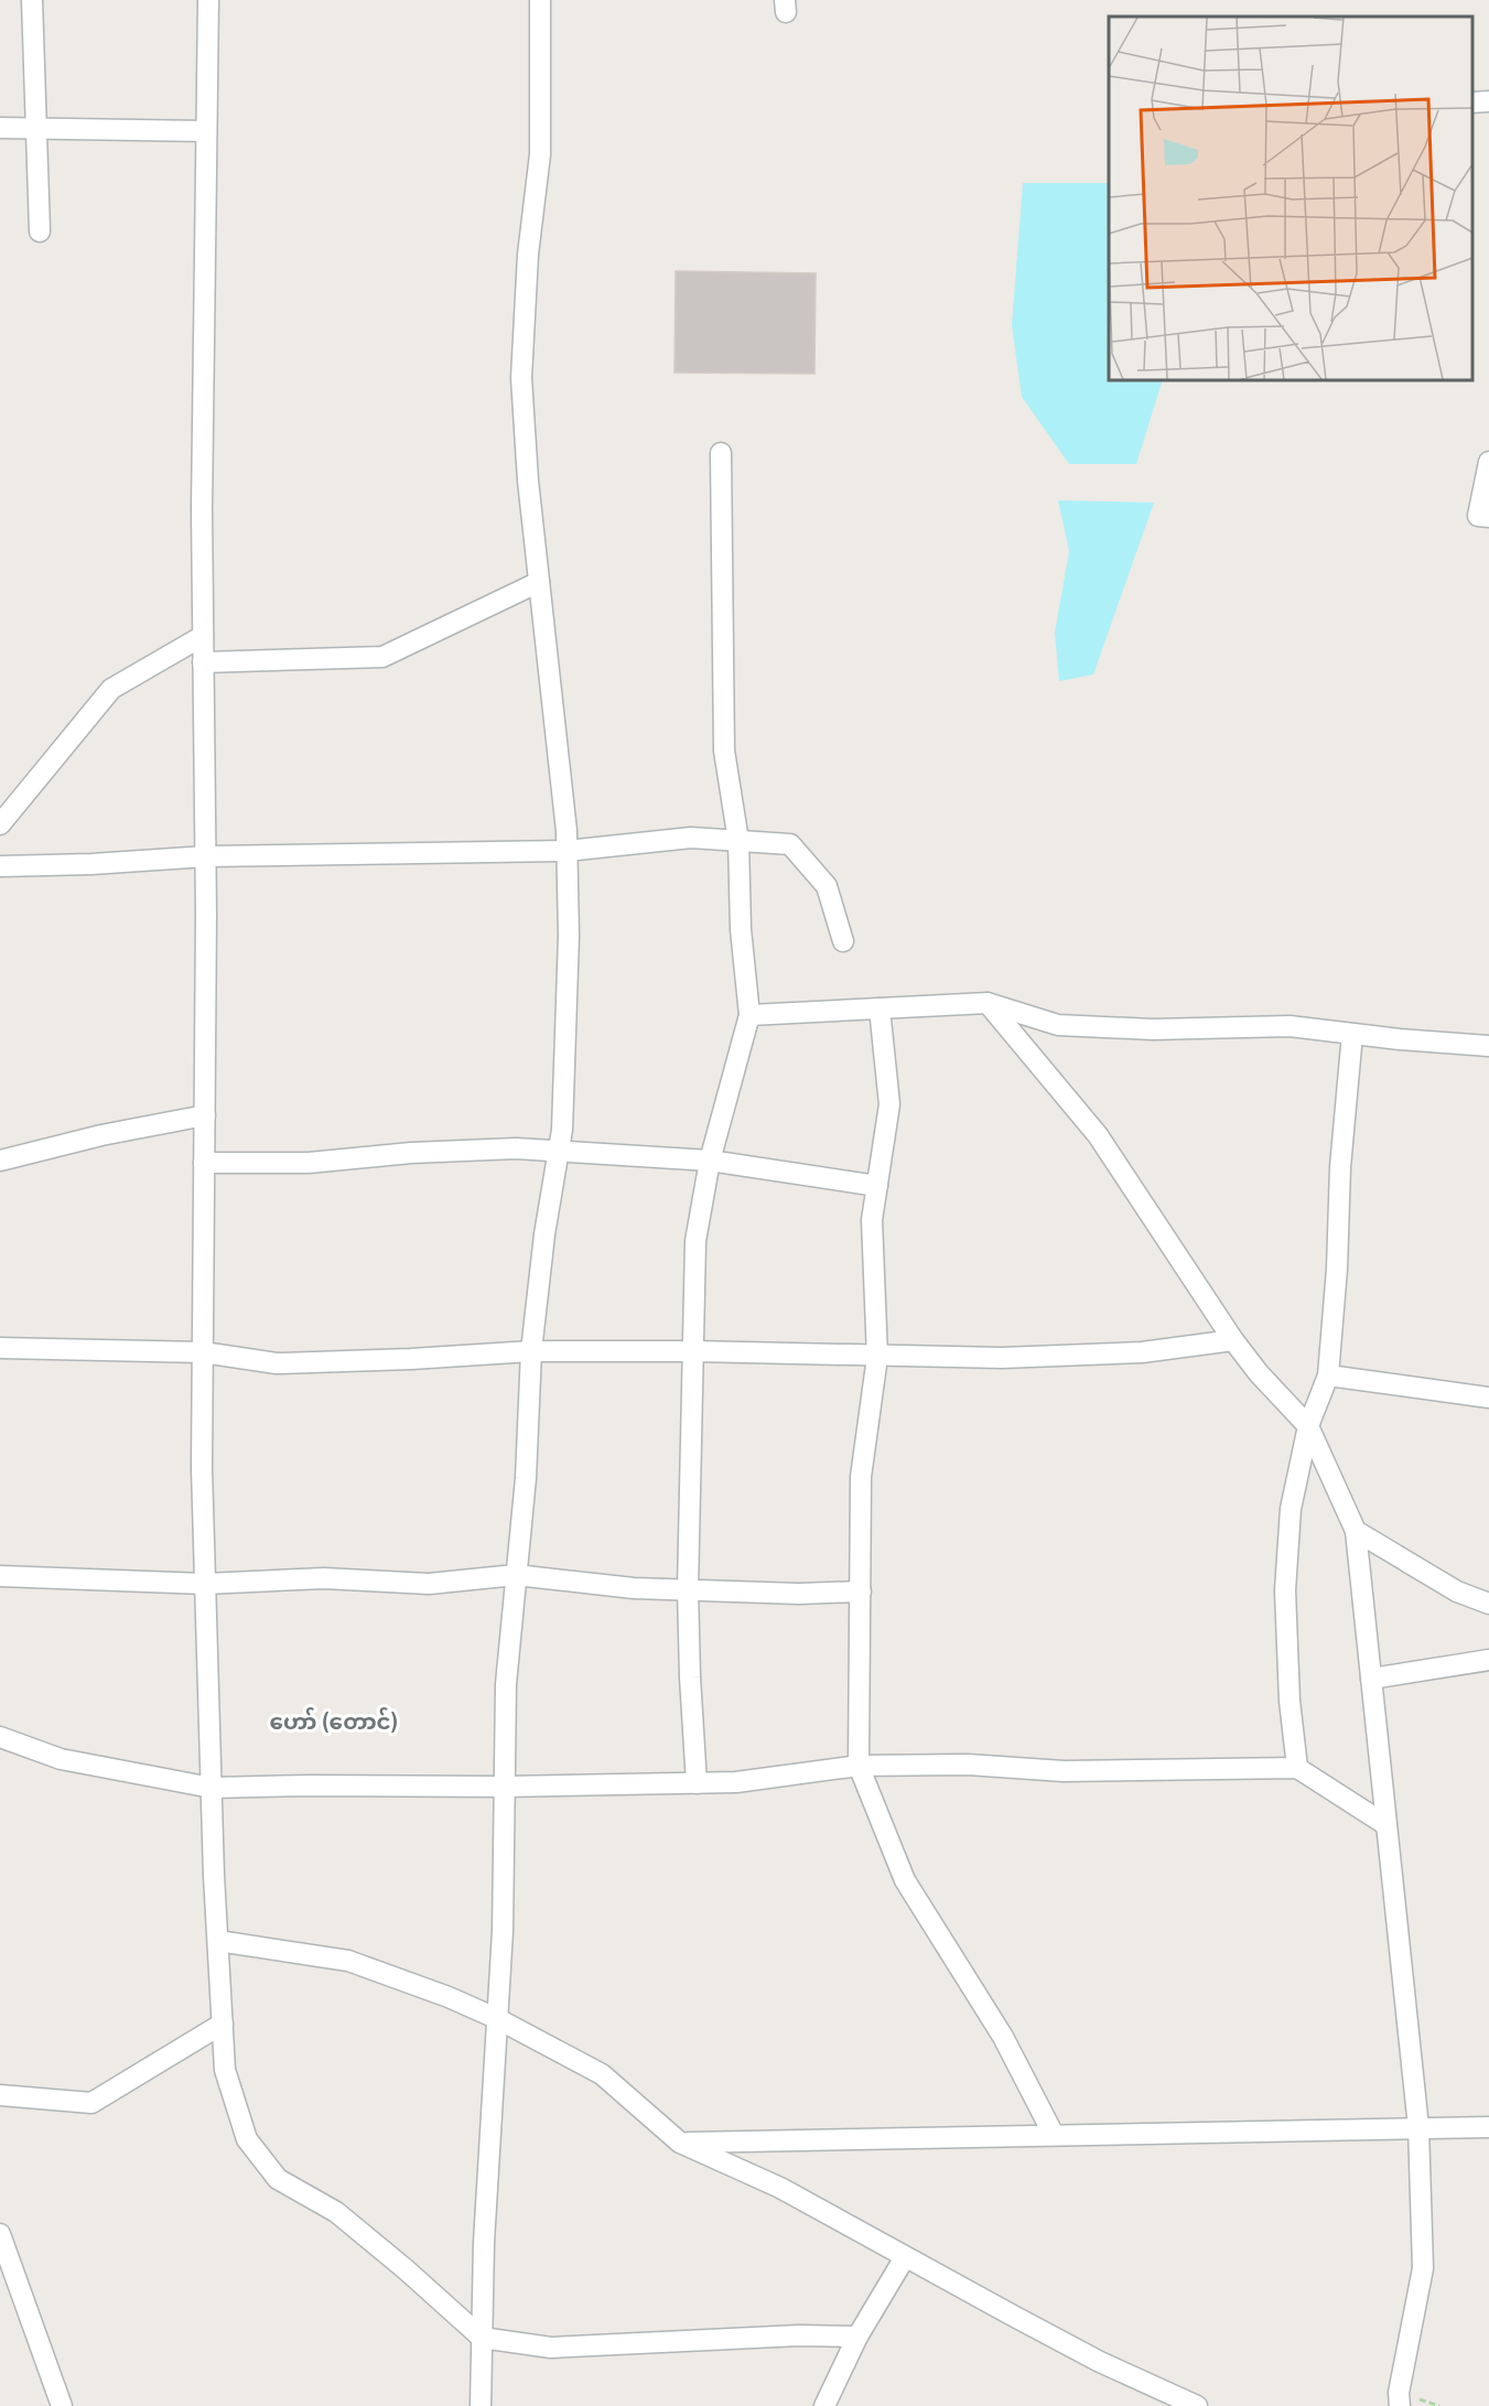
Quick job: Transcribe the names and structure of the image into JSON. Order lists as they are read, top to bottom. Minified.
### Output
{"districts":["ဟော် (တောင်)"]}
